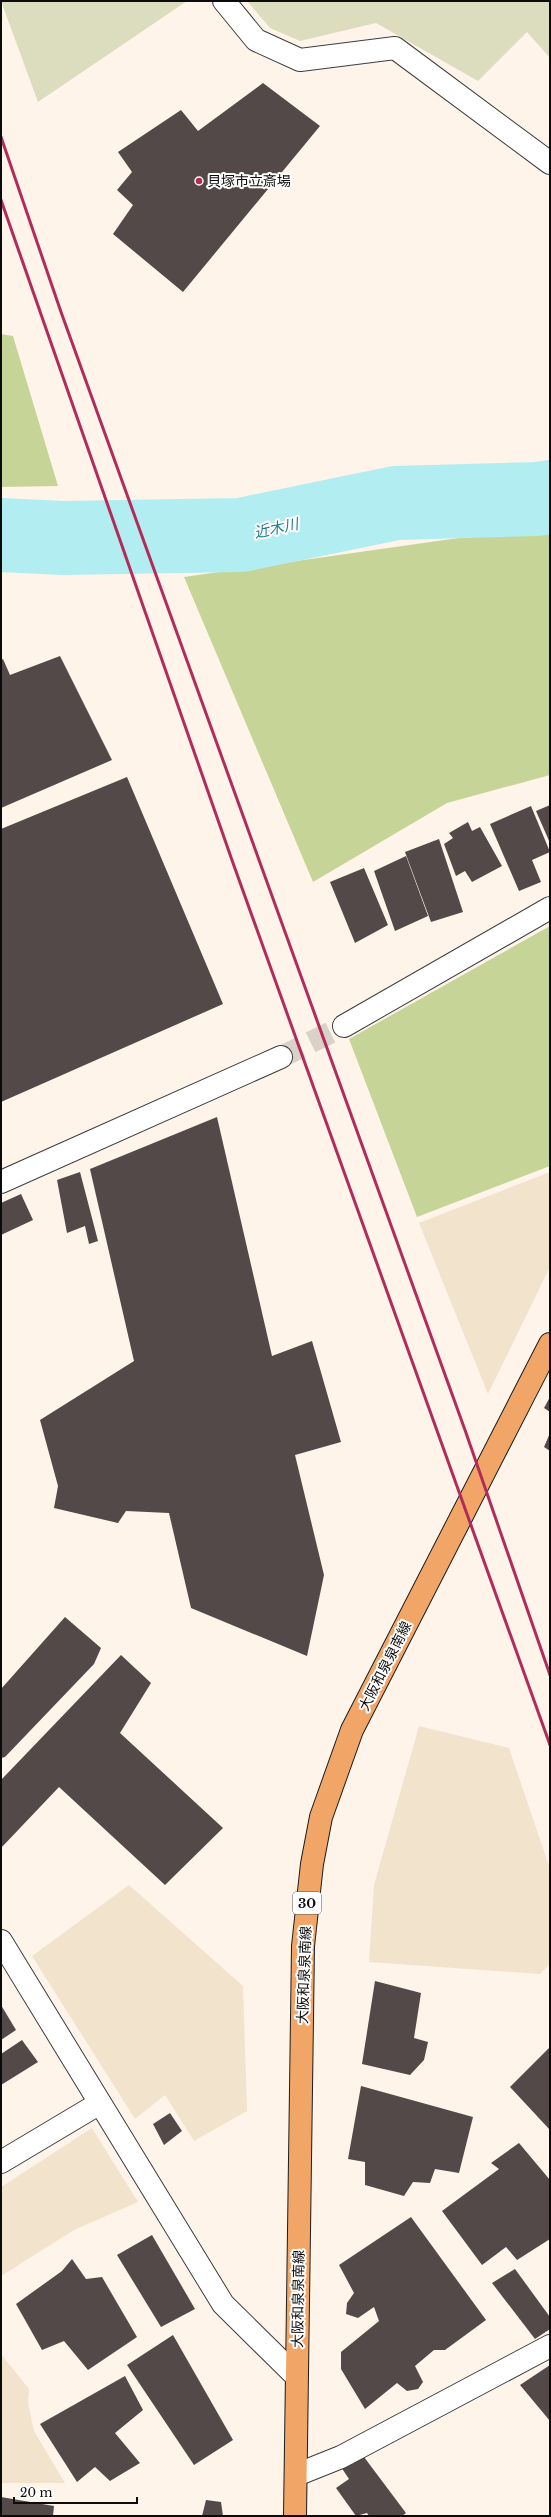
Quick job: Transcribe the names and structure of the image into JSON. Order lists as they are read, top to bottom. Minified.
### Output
{"streets":{"main road":["大阪和泉泉南線","30"]},"water":["近木川"],"places":["貝塚市立斎場"],"scale_bar":"20 m"}
